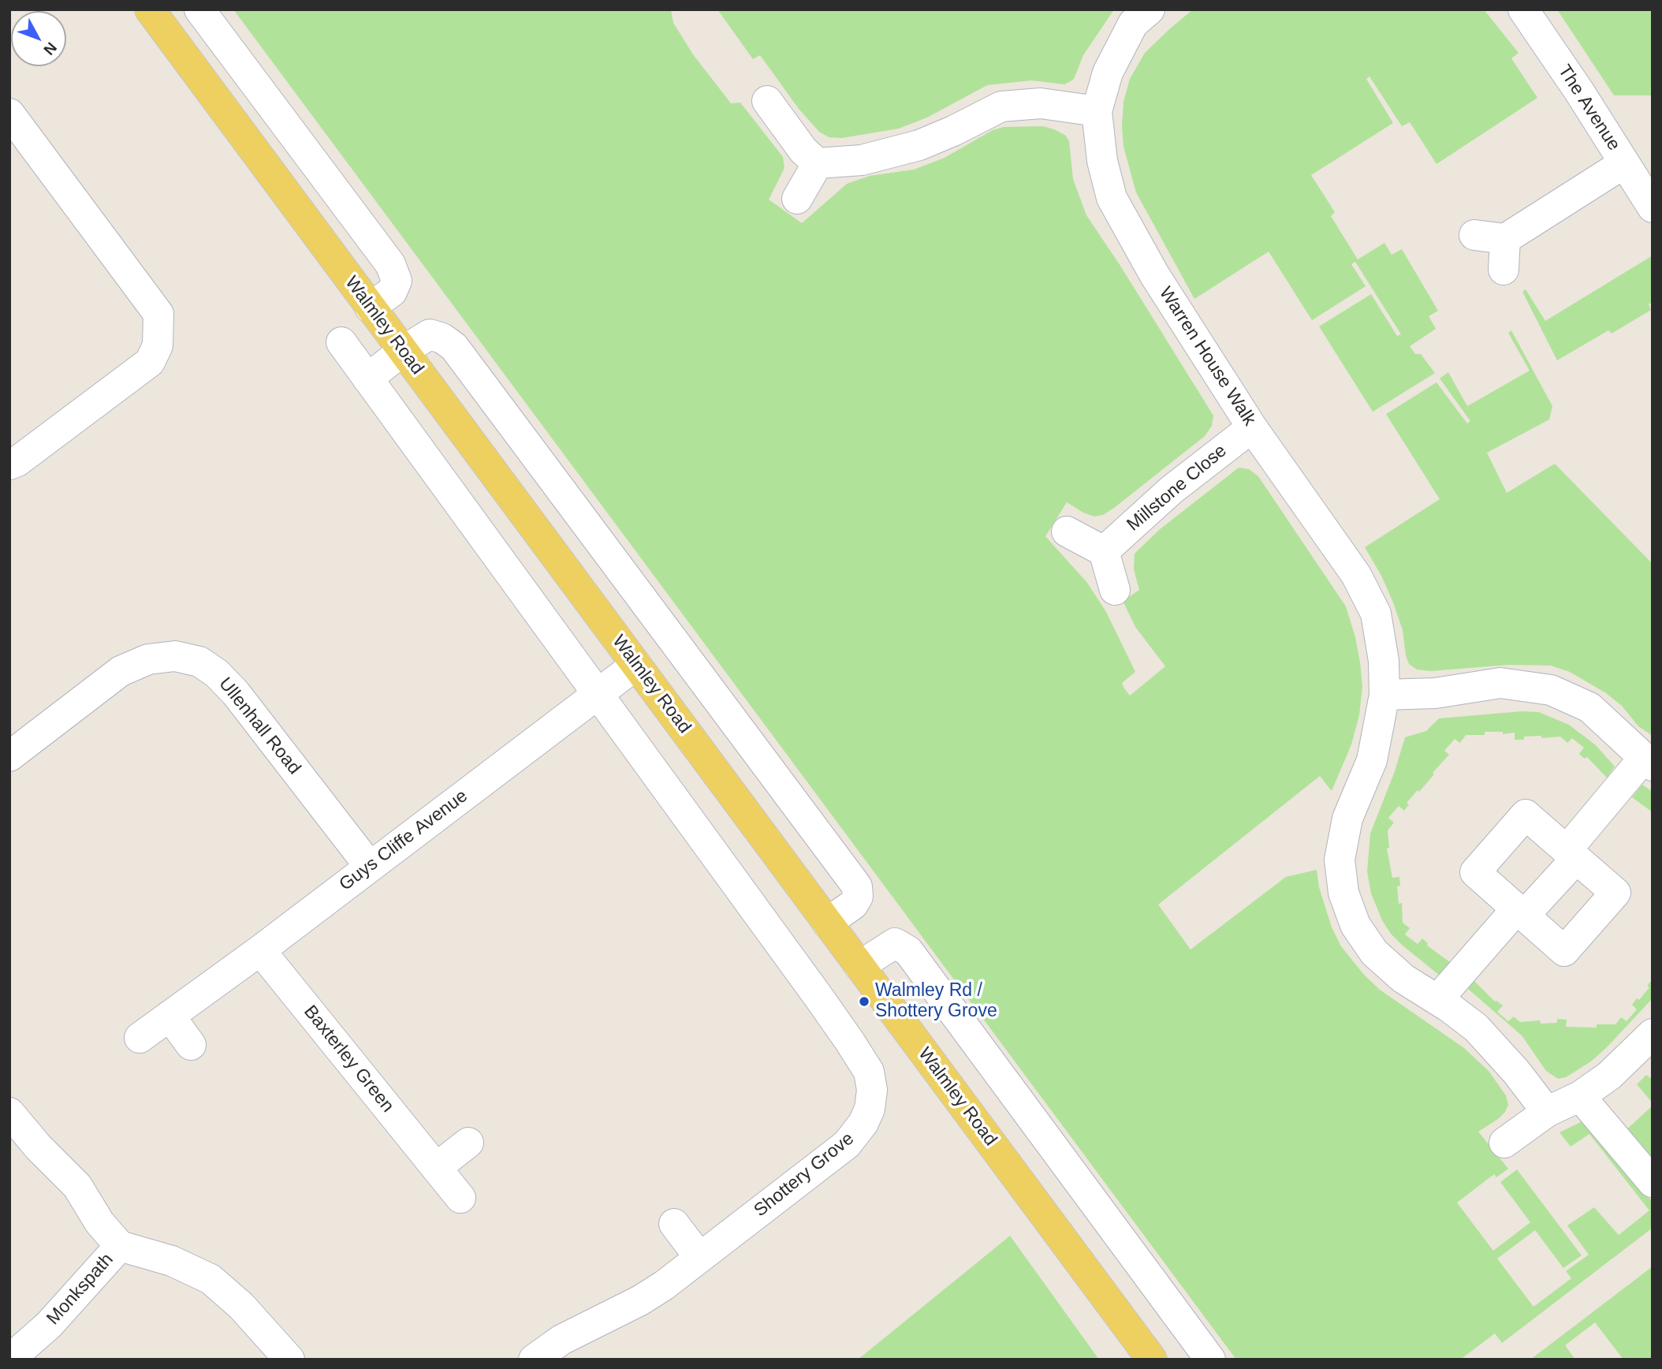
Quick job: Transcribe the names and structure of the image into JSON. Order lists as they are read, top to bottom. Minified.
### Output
{"streets":{"main road":["Walmley Road"],"street":["The Avenue","Warren House Walk","Millstone Close","Ullenhall Road","Guys Cliffe Avenue","Baxterley Green","Shottery Grove","Monkspath"]},"crossings":[["Walmley Road","Guys Cliffe Avenue"],["Warren House Walk","Millstone Close"],["Ullenhall Road","Guys Cliffe Avenue"],["Guys Cliffe Avenue","Baxterley Green"],["Guys Cliffe Avenue","Shottery Grove"]],"places":["Walmley Rd / Shottery Grove"],"north":"bottom right"}
